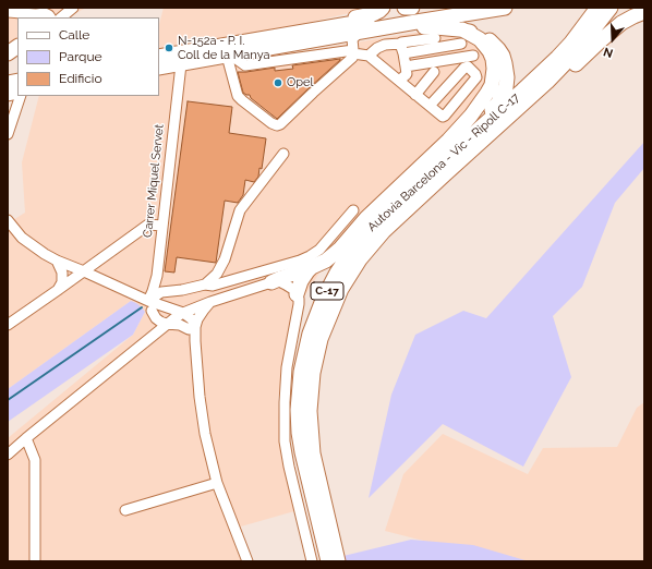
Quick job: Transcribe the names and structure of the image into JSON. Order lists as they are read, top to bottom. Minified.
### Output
{"streets":{"highway":["Autovia Barcelona - Vic - Ripoll C-17","C-17"],"street":["Carrer Miquel Servet"]},"places":["N-152a - P. I. Coll de la Manya","Opel"],"legend":["Calle","Parque","Edificio"],"north":"bottom"}
